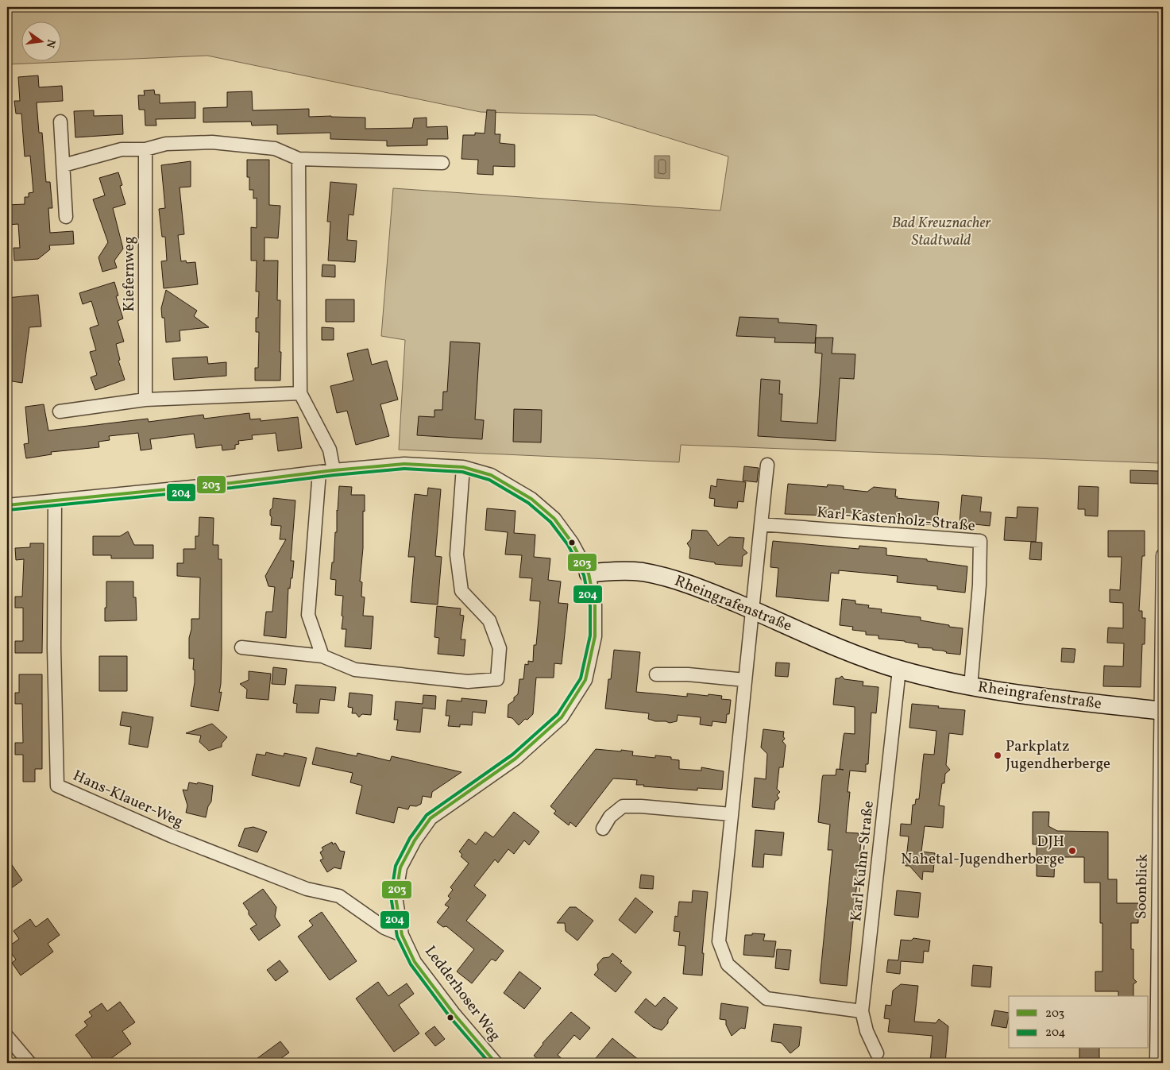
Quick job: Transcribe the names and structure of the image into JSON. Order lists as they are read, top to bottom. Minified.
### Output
{"streets":{"street":["Kiefernweg","Karl-Kastenholz-Straße","Rheingrafenstraße","Hans-Klauer-Weg","Karl-Kuhn-Straße","Soonblick","Ledderhoser Weg"]},"crossings":[["Karl-Kastenholz-Straße","Rheingrafenstraße"],["Rheingrafenstraße","Karl-Kuhn-Straße"],["Rheingrafenstraße","Soonblick"],["Rheingrafenstraße","Ledderhoser Weg"],["Hans-Klauer-Weg","Ledderhoser Weg"]],"parks":["Bad Kreuznacher Stadtwald"],"places":["Parkplatz Jugendherberge","DJH Nahetal-Jugendherberge"],"lines":["transit line 203","transit line 204"],"legend":["203","204"],"north":"right"}
